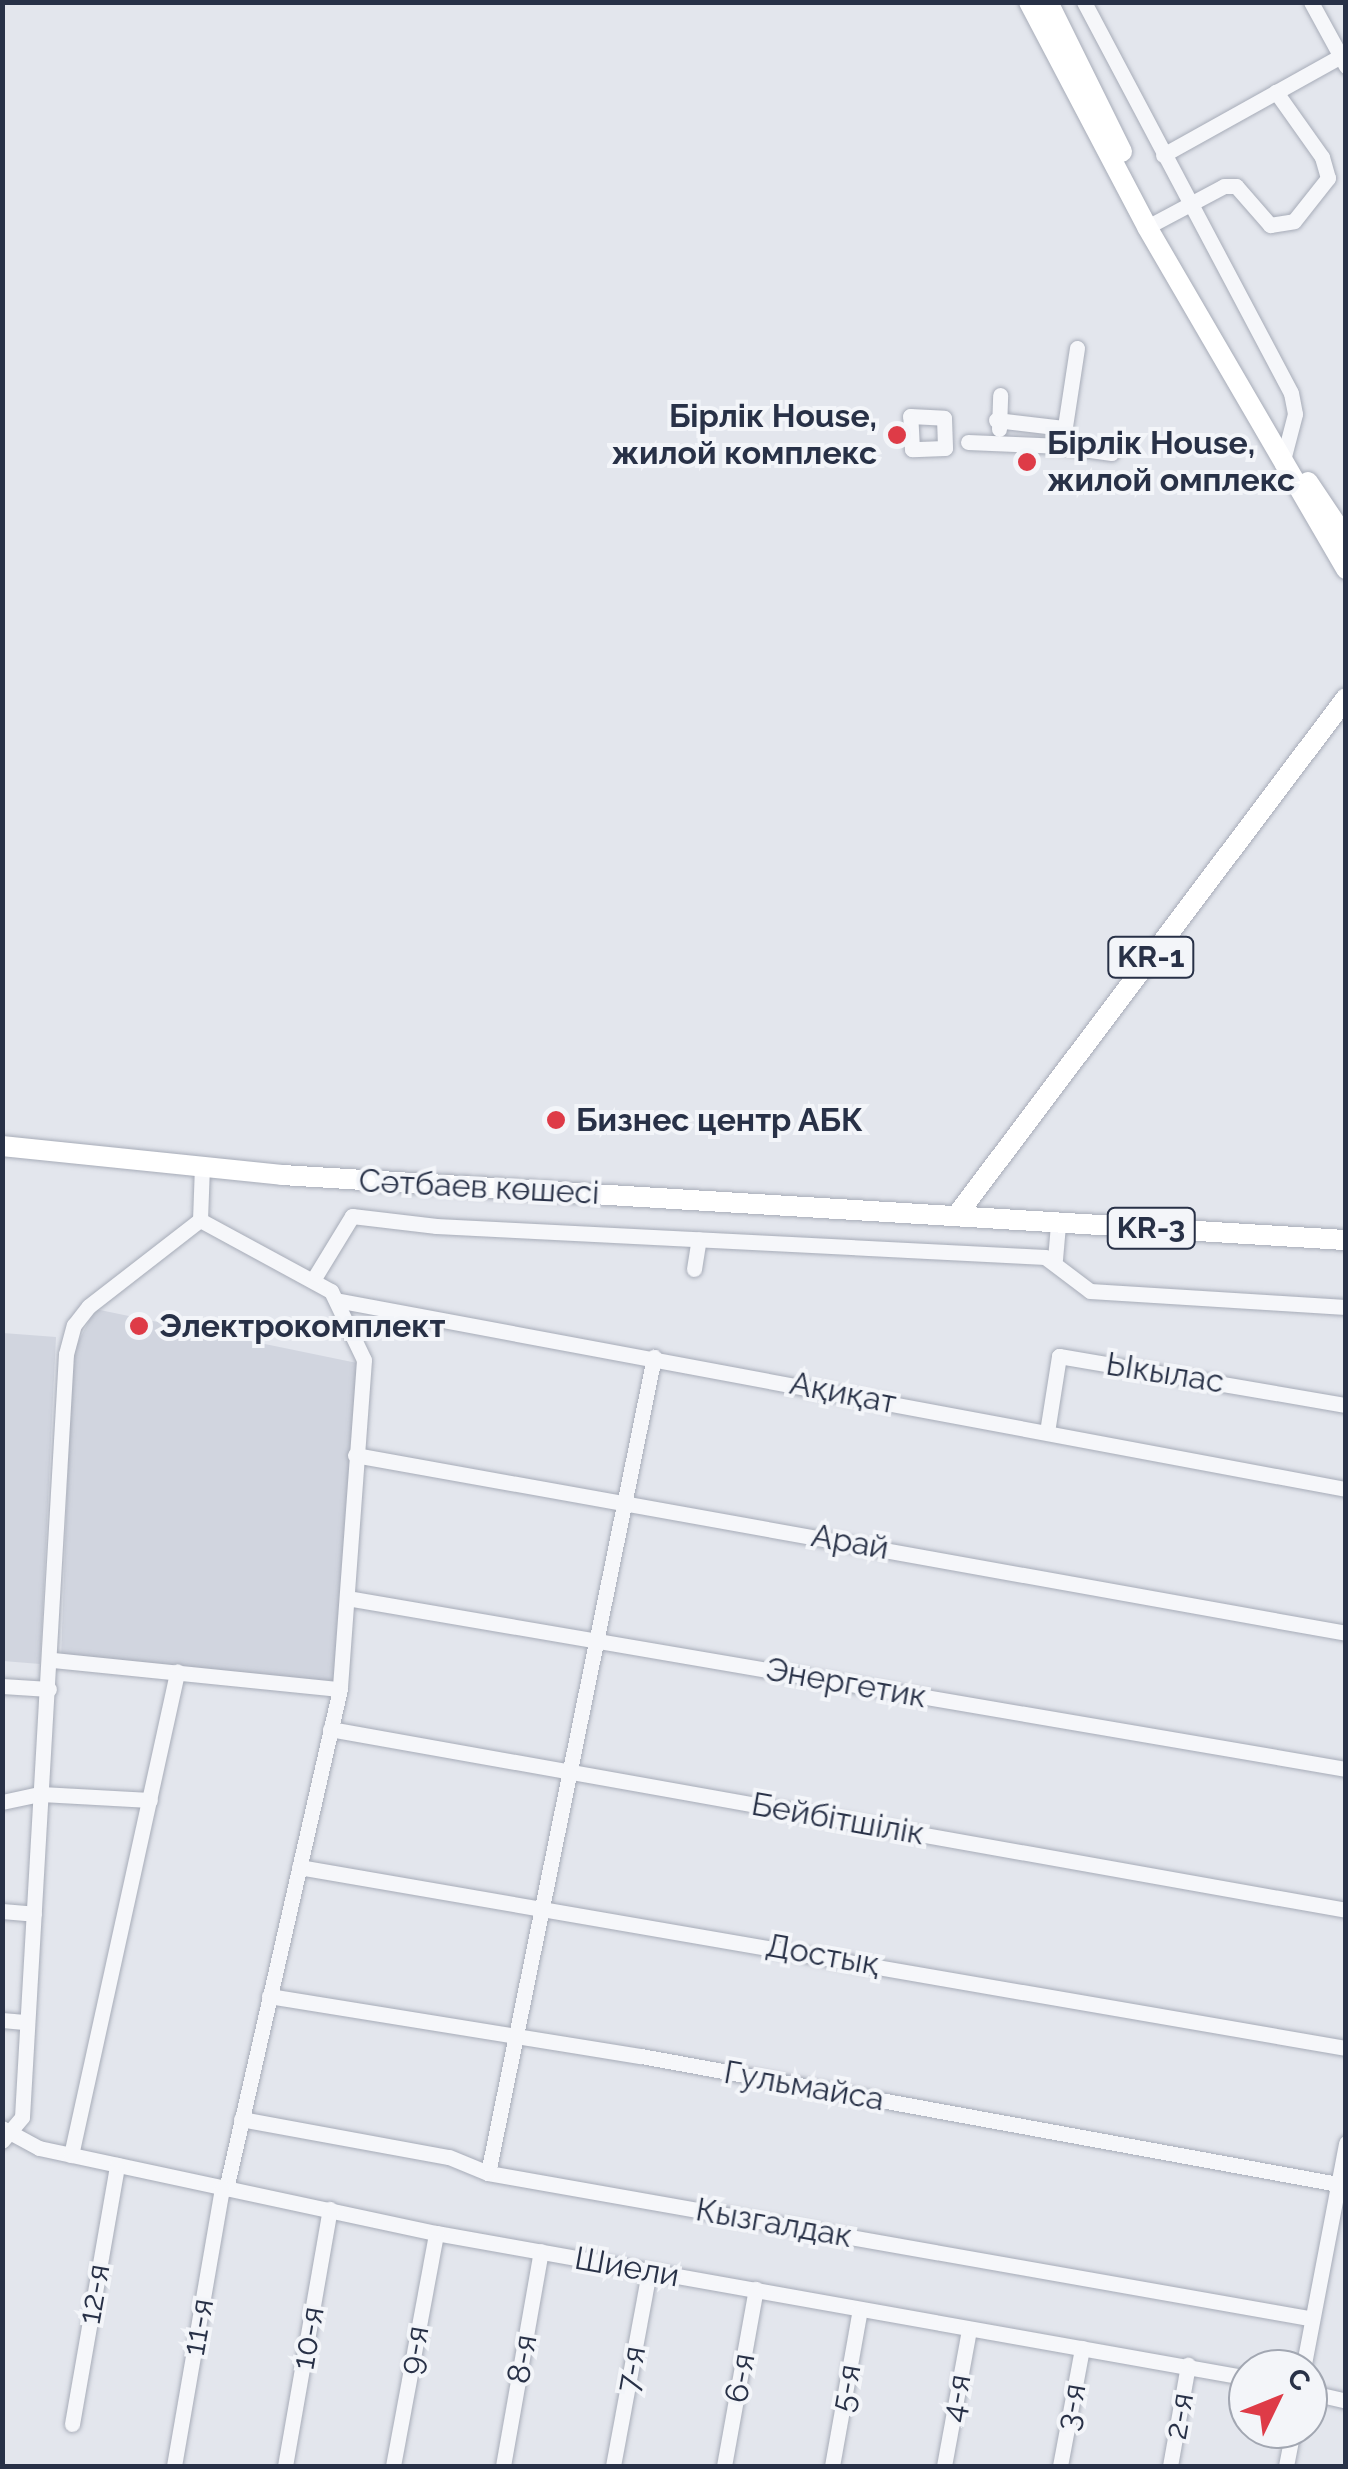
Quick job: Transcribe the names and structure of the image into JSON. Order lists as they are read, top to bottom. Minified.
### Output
{"streets":{"main road":["KR-1","Сәтбаев көшесі","KR-3"],"street":["Ыкылас","Ақиқат","Арай","Энергетик","Бейбітшілік","Достық","Гульмайса","Кызгалдак","Шиели","12-я","11-я","10-я","9-я","8-я","7-я","6-я","5-я","4-я","3-я","2-я"]},"crossings":[["KR-1","Сәтбаев көшесі"],["KR-1","KR-3"],["Сәтбаев көшесі","KR-3"],["Ыкылас","Ақиқат"],["Ақиқат","11-я"],["Арай","11-я"],["Энергетик","11-я"],["Бейбітшілік","11-я"],["Достық","11-я"],["Гульмайса","11-я"],["Кызгалдак","11-я"],["Шиели","12-я"],["Шиели","11-я"],["Шиели","10-я"],["Шиели","9-я"],["Шиели","8-я"],["Шиели","7-я"],["Шиели","6-я"],["Шиели","5-я"],["Шиели","4-я"],["Шиели","3-я"],["Шиели","2-я"]],"places":["Бірлік House, жилой комплекс","Бірлік House, жилой омплекс","Бизнес центр АБК","Электрокомплект"],"north":"top right"}
